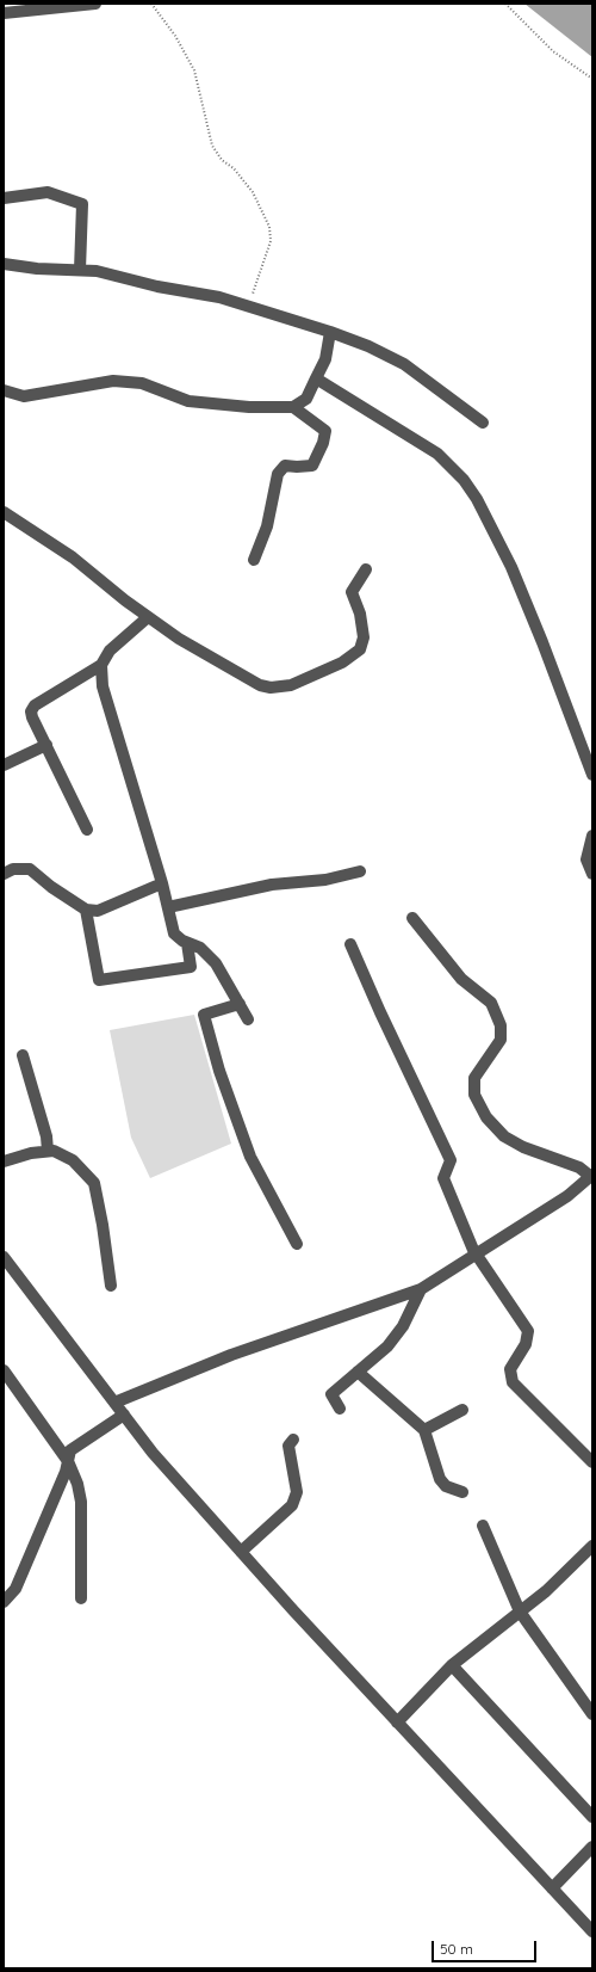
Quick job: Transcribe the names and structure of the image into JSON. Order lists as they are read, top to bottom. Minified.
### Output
{"scale_bar":"50 m"}
